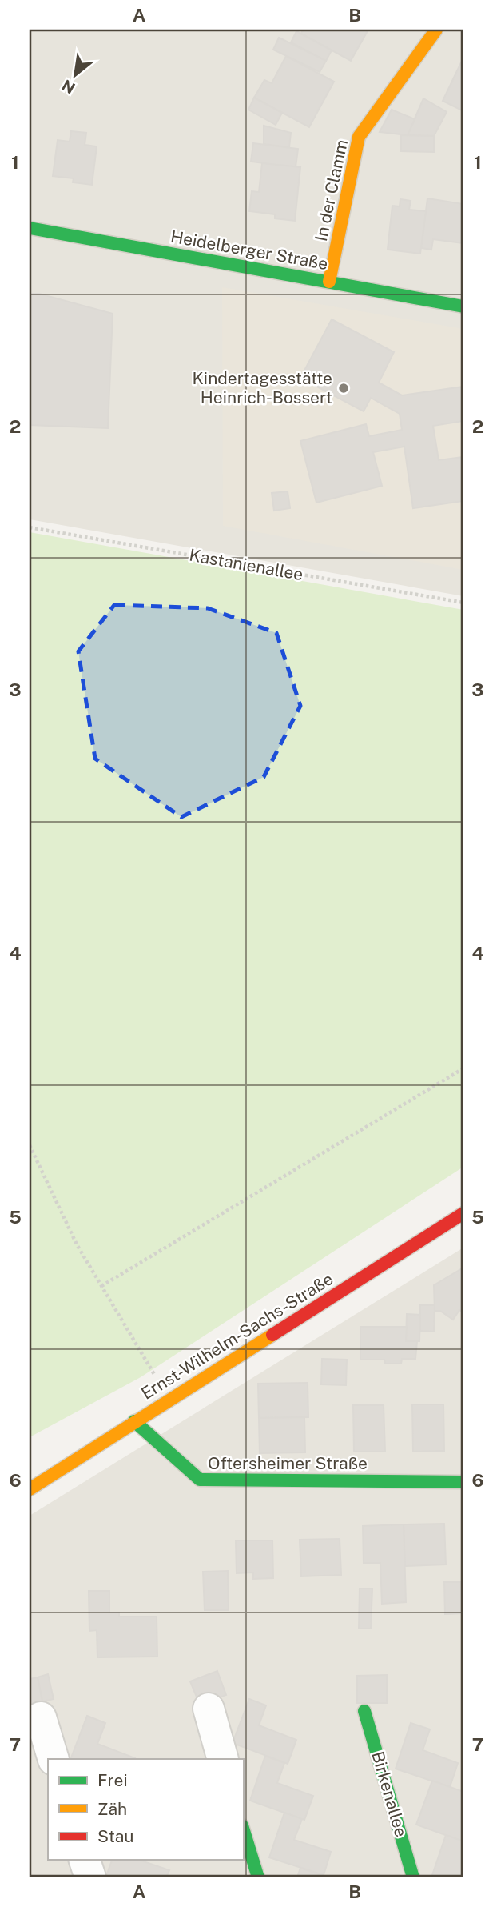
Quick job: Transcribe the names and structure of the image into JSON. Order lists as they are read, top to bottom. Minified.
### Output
{"streets":{"street":["In der Clamm","Heidelberger Straße","Ernst-Wilhelm-Sachs-Straße","Oftersheimer Straße","Birkenallee"],"path":["Kastanienallee"]},"crossings":[["In der Clamm","Heidelberger Straße"],["Ernst-Wilhelm-Sachs-Straße","Oftersheimer Straße"]],"places":["Kindertagesstätte Heinrich-Bossert"],"legend":["Frei","Zäh","Stau"],"north":"bottom left","grid":{"columns":["A","B"],"rows":["1","2","3","4","5","6","7"]}}
